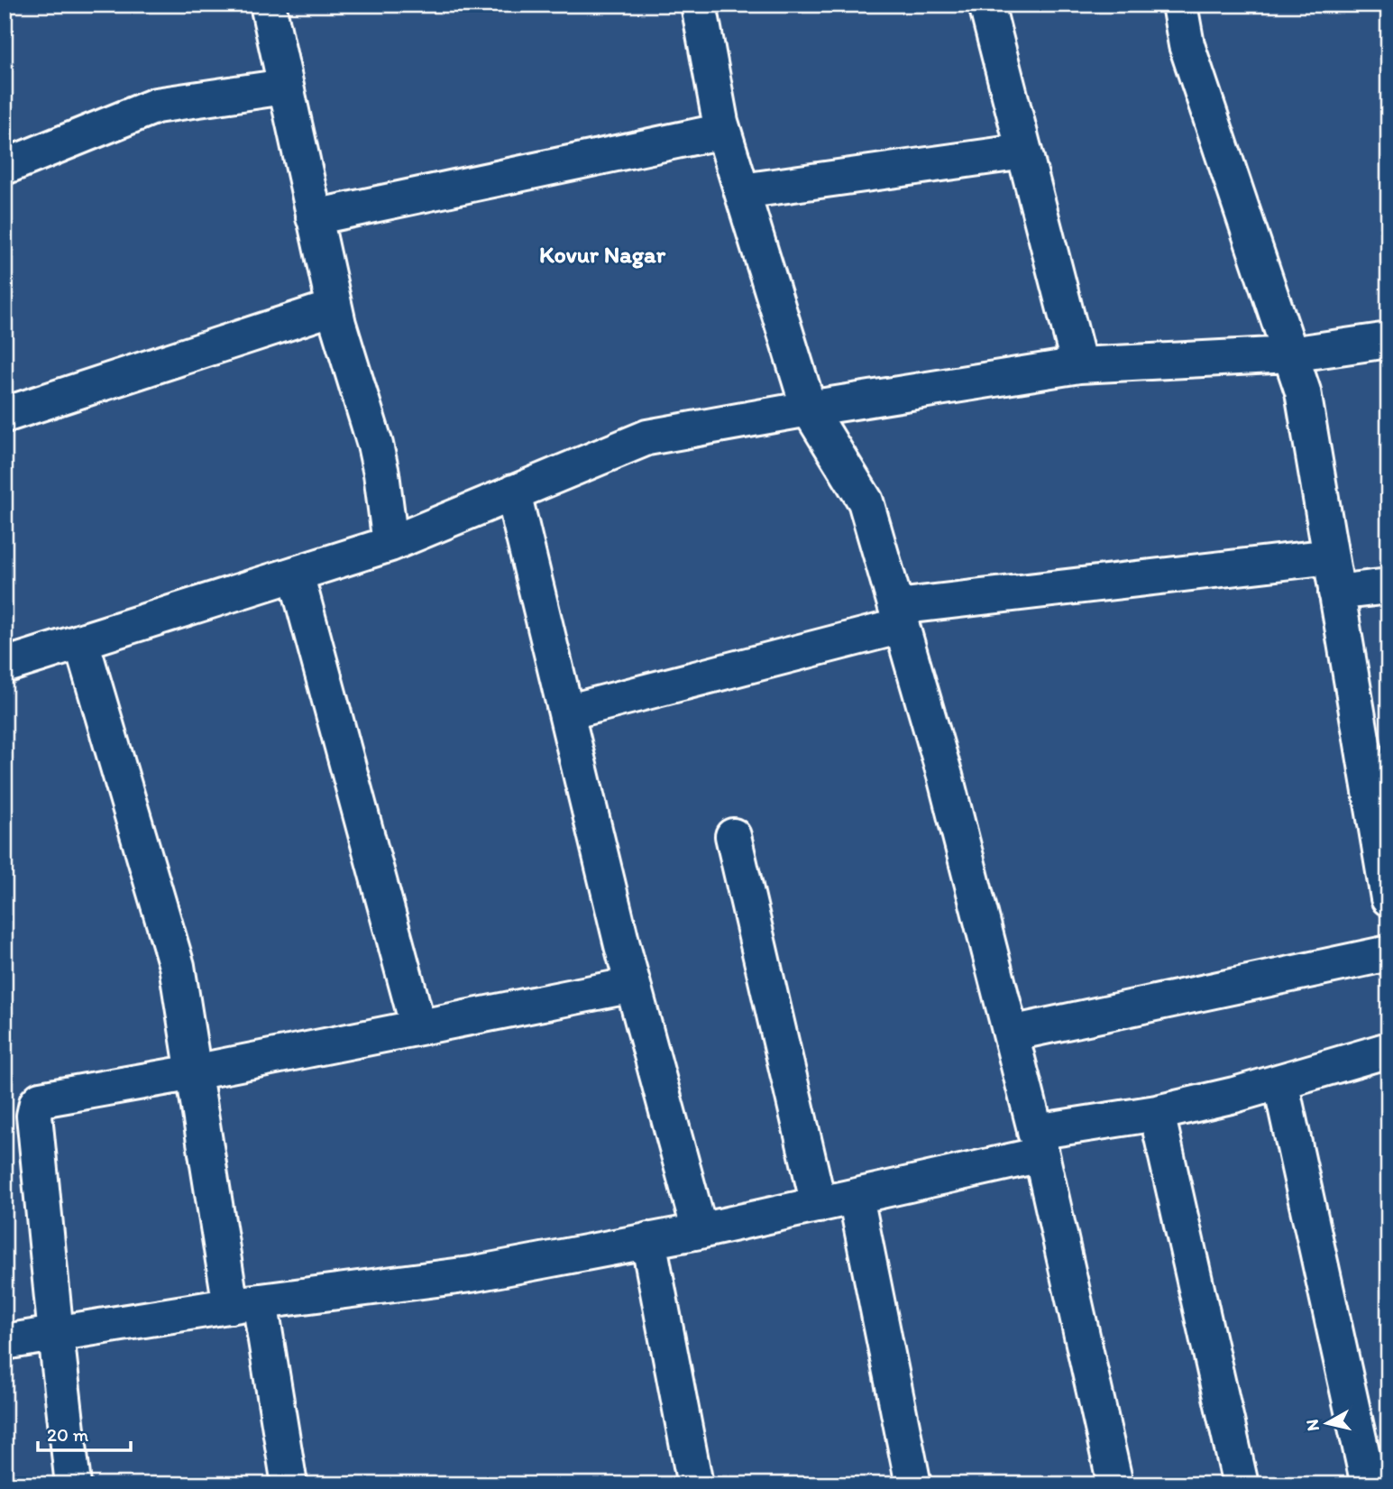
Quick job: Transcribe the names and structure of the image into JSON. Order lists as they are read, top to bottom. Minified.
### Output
{"districts":["Kovur Nagar"],"scale_bar":"20 m","north":"left"}
